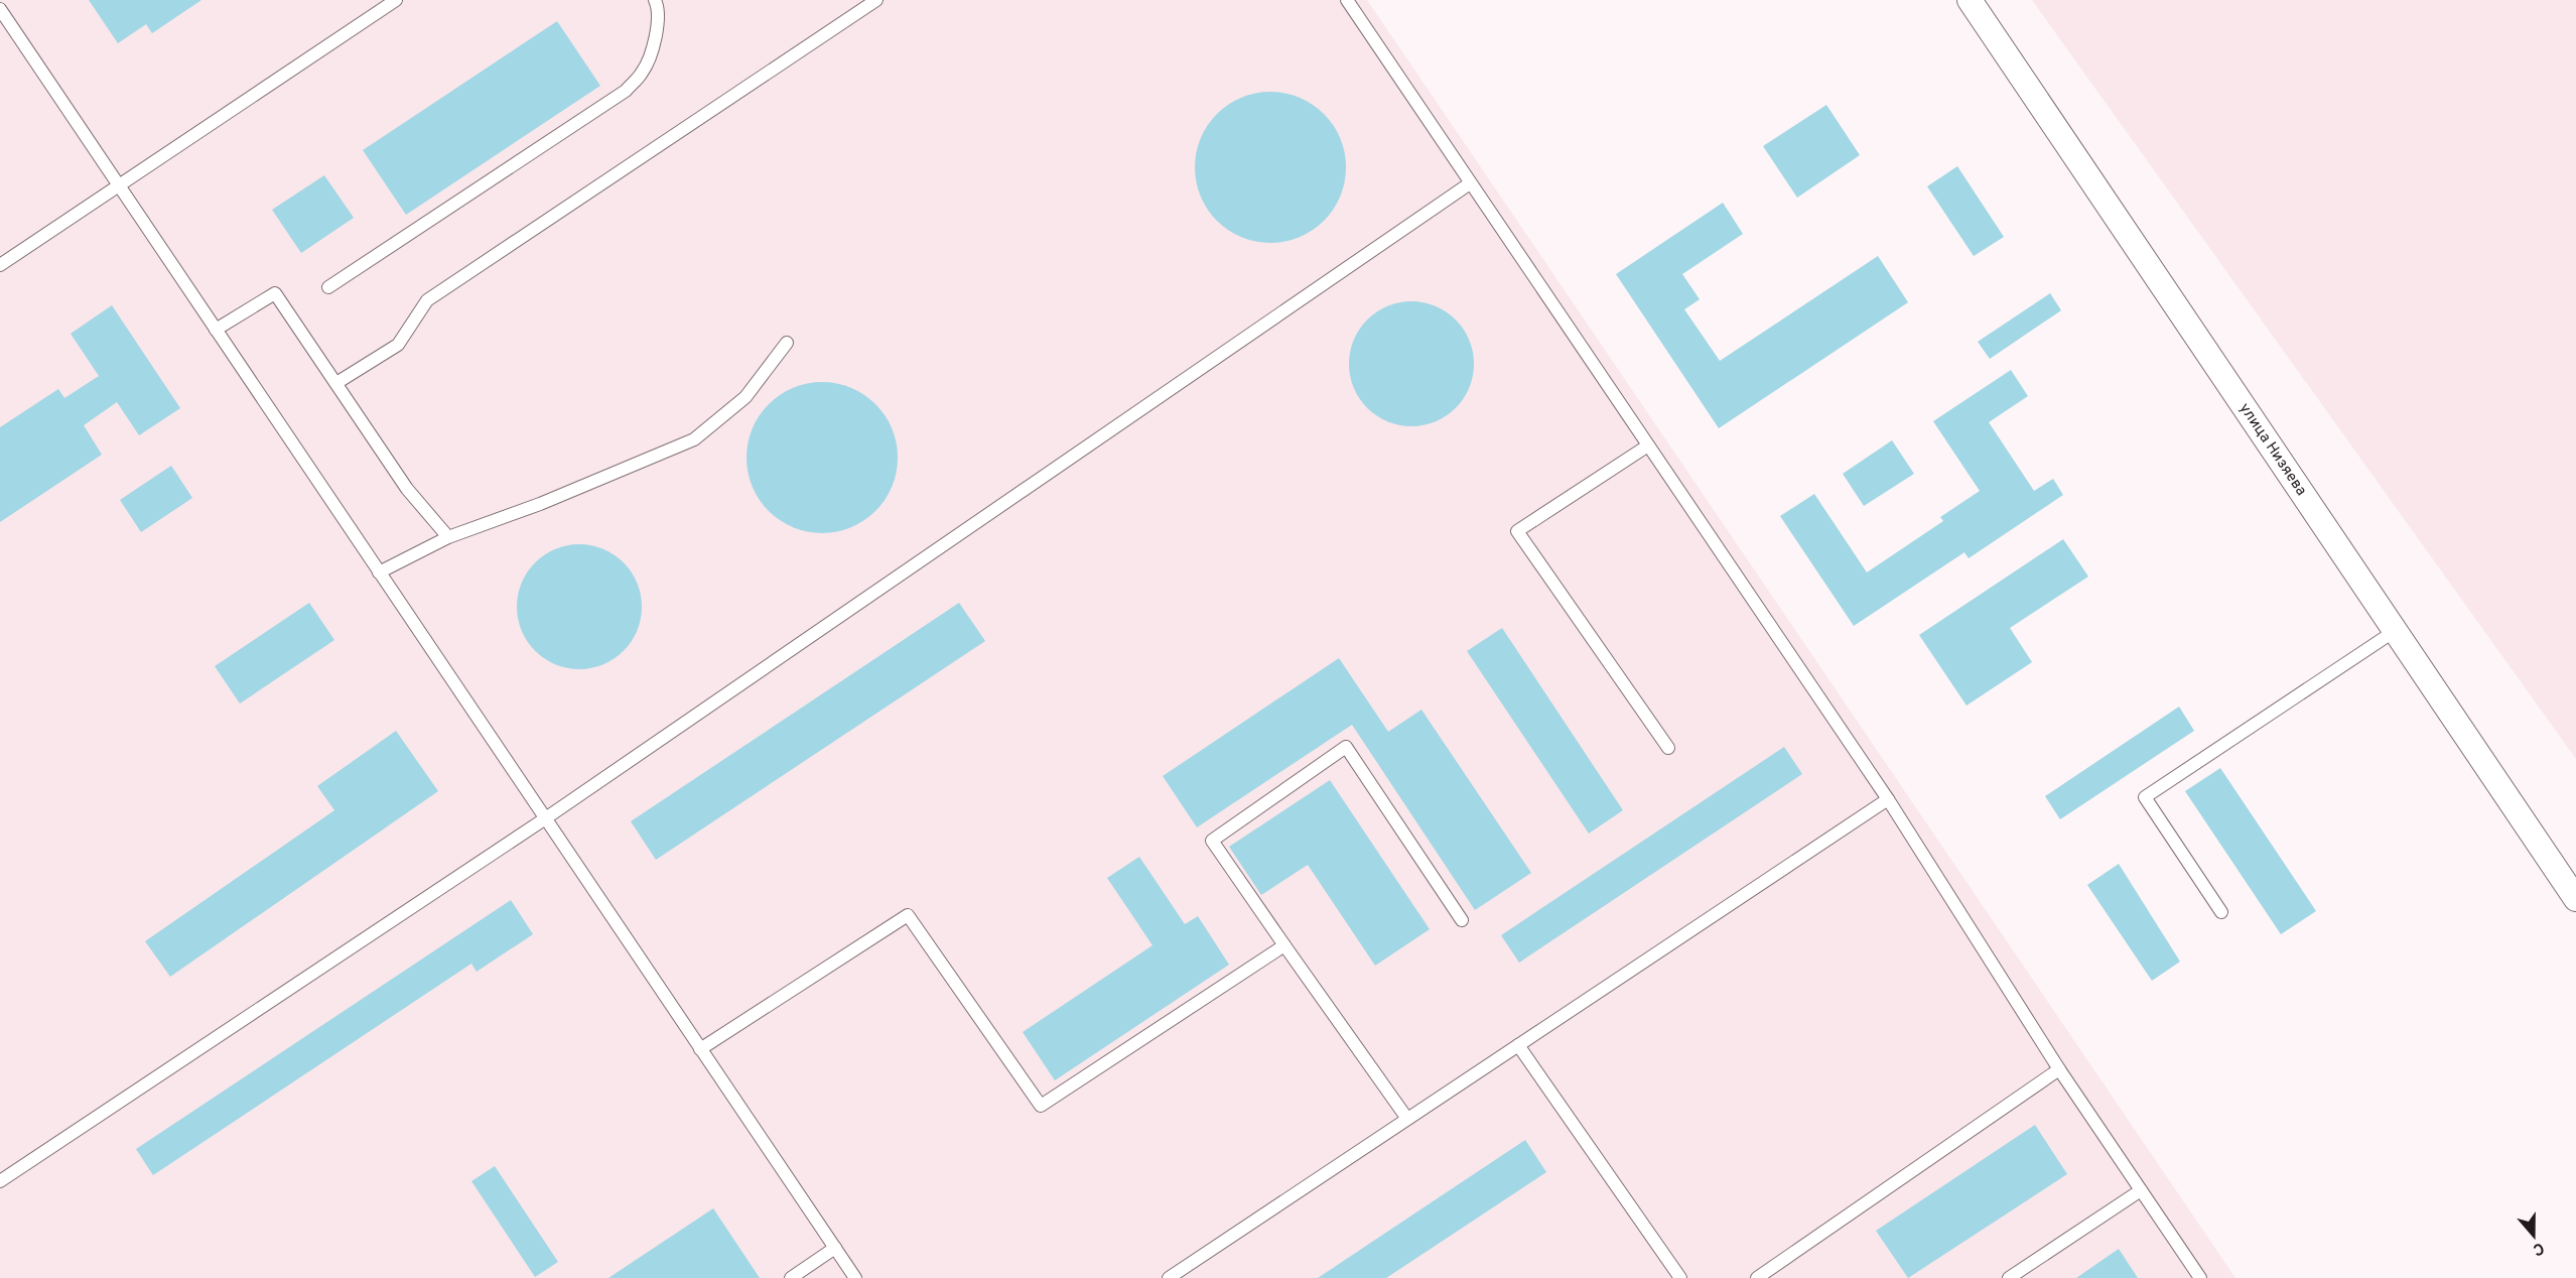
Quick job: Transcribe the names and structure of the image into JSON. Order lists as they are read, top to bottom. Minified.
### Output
{"streets":{"street":["улица Низяева"]},"north":"bottom"}
